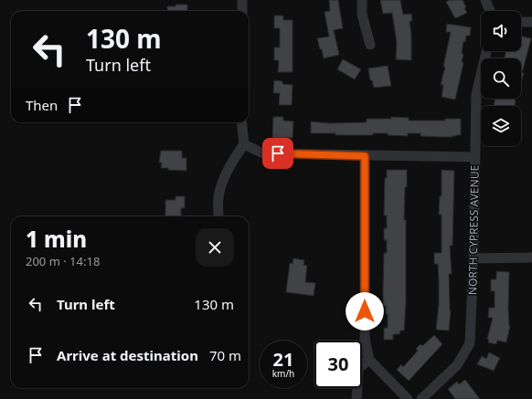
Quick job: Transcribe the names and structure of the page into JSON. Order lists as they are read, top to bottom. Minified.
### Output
{"streets":{"street":["NORTH CYPRESS AVENUE"]},"page":{"turn":["130 m","Turn left"],"then":"Then","heading":["1 min","200 m · 14:18"],"list":[{"name":"Turn left","value":"130 m"},{"name":"Arrive at destination","value":"70 m"}],"speed":"21 km/h","limit":"30"}}
